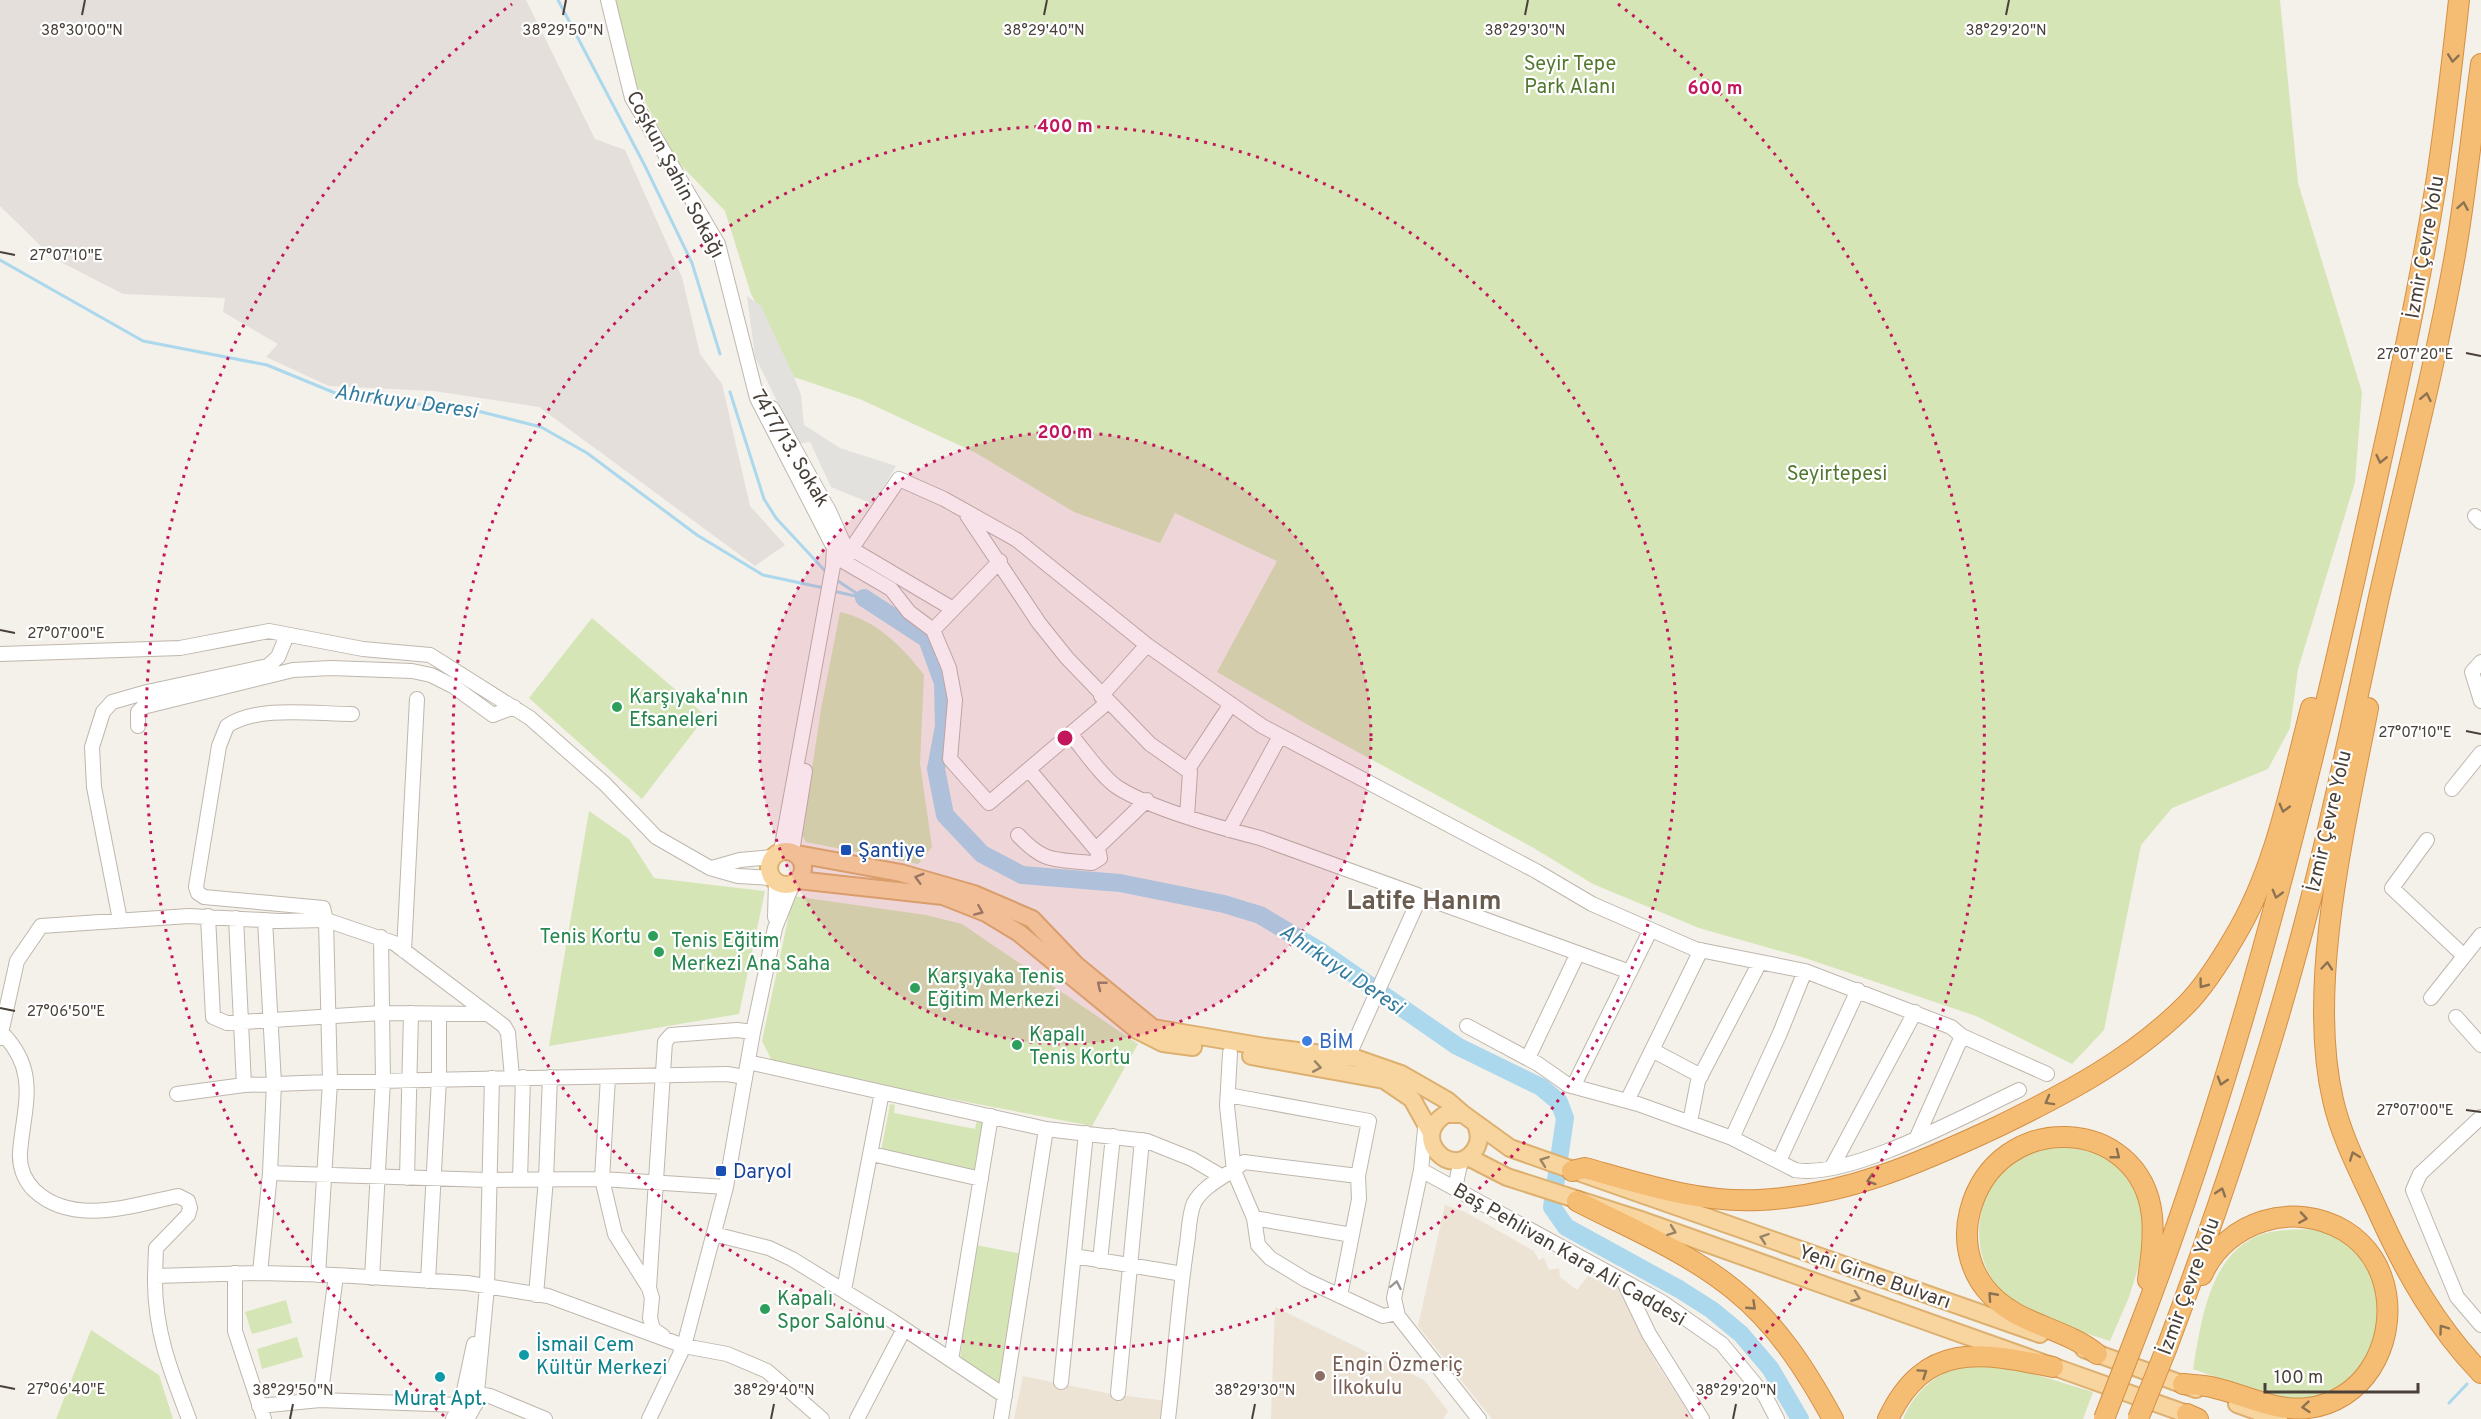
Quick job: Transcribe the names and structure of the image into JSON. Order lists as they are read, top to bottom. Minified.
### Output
{"streets":{"highway":["İzmir Çevre Yolu"],"main road":["Yeni Girne Bulvarı"],"street":["Coşkun Şahin Sokağı","7477/13. Sokak","Baş Pehlivan Kara Ali Caddesi"]},"crossings":[["Coşkun Şahin Sokağı","7477/13. Sokak"]],"districts":["Latife Hanım"],"water":["Ahırkuyu Deresi"],"parks":["Seyir Tepe Park Alanı","Seyirtepesi"],"places":{"other":["Karşıyaka'nın Efsaneleri","Tenis Kortu","Tenis Eğitim Merkezi Ana Saha","Karşıyaka Tenis Eğitim Merkezi","BİM","Kapalı Tenis Kortu","Kapalı Spor Salonu","İsmail Cem Kültür Merkezi","Engin Özmeriç İlkokulu","Murat Apt."],"transit":["Şantiye","Daryol"]},"scale_bar":"100 m","coordinates":["38°30'00\"N","38°29'50\"N","38°29'40\"N","38°29'30\"N","38°29'20\"N","27°07'10\"E","27°07'20\"E","27°07'00\"E","27°06'50\"E","27°06'40\"E"],"rings":["600 m","400 m","200 m"]}
